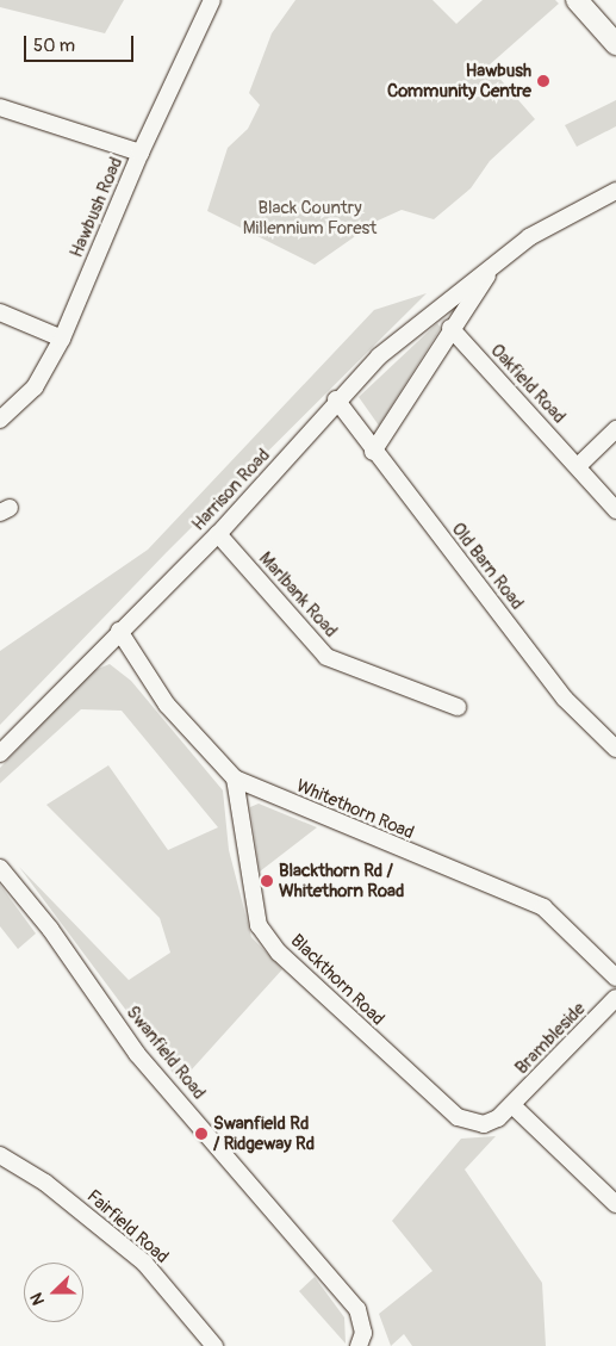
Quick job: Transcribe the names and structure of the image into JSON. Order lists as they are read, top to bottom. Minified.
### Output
{"streets":{"street":["Hawbush Road","Oakfield Road","Harrison Road","Old Barn Road","Marlbank Road","Whitethorn Road","Blackthorn Road","Brambleside","Swanfield Road","Fairfield Road"]},"crossings":[["Oakfield Road","Harrison Road"],["Harrison Road","Old Barn Road"],["Harrison Road","Marlbank Road"],["Harrison Road","Whitethorn Road"],["Whitethorn Road","Blackthorn Road"],["Blackthorn Road","Brambleside"]],"parks":["Black Country Millennium Forest"],"places":["Hawbush Community Centre","Blackthorn Rd / Whitethorn Road","Swanfield Rd / Ridgeway Rd"],"scale_bar":"50 m","north":"left"}
